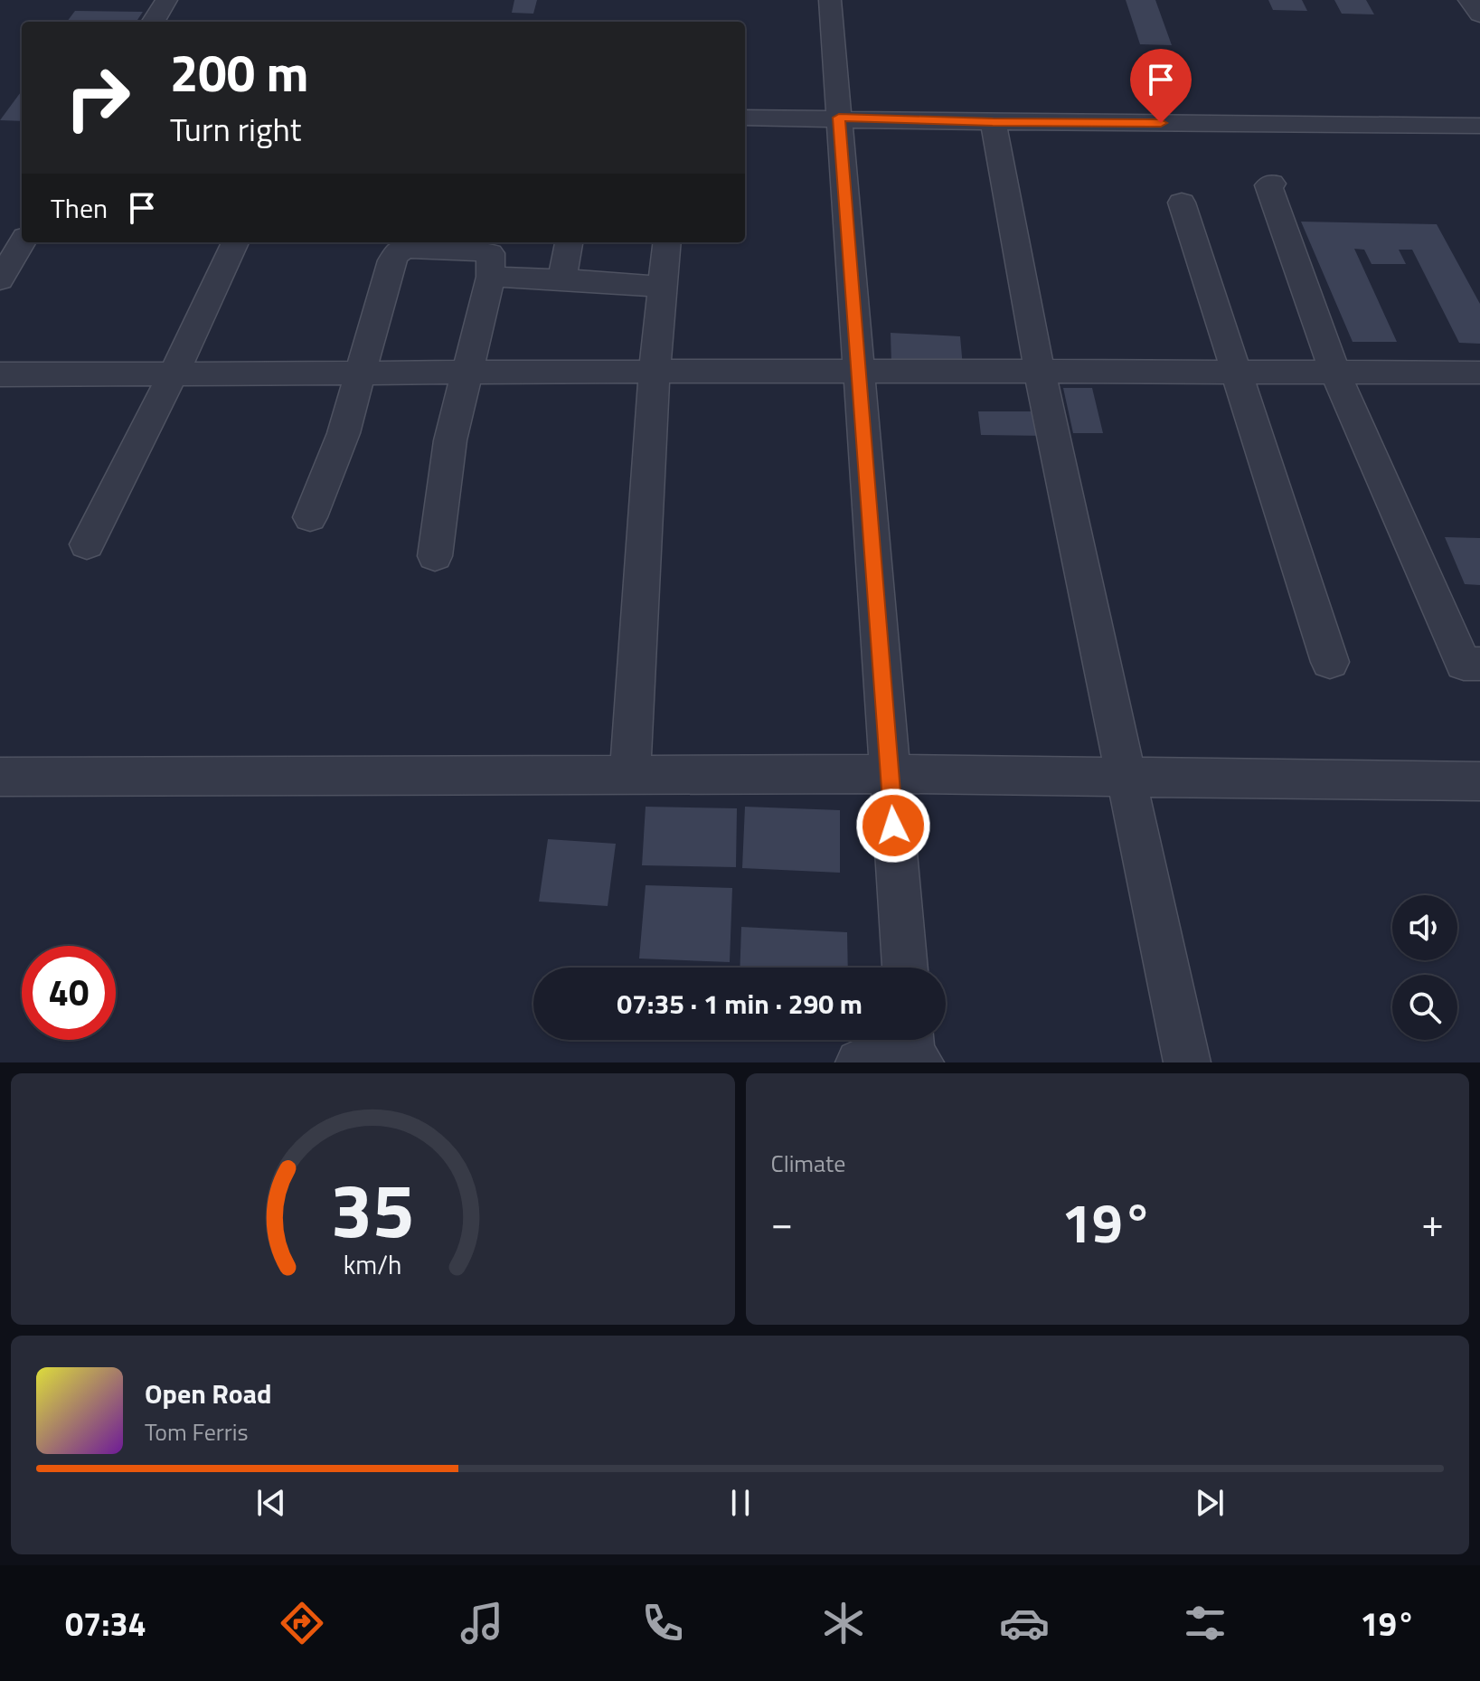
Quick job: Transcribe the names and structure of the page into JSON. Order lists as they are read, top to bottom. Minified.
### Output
{"page":{"turn":["200 m","Turn right"],"then":"Then","limit":"40","trip":"07:35 · 1 min · 290 m","tile":"Climate","heat":["−","19°","+"],"song":["Open Road","Tom Ferris"],"tabs":["07:34","19°"],"gauge":["35","km/h"]}}
